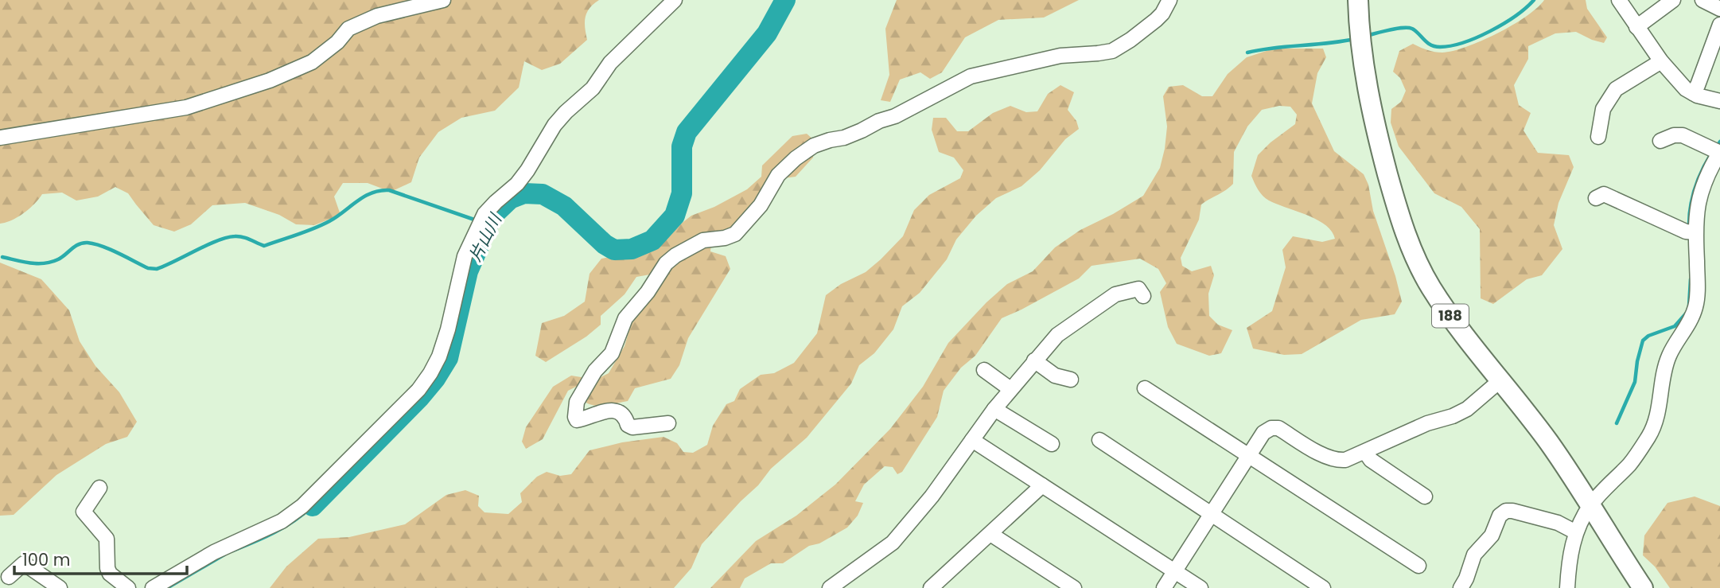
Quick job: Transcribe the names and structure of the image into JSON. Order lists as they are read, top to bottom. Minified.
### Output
{"streets":{"highway":["188"]},"water":["片山川"],"scale_bar":"100 m"}
